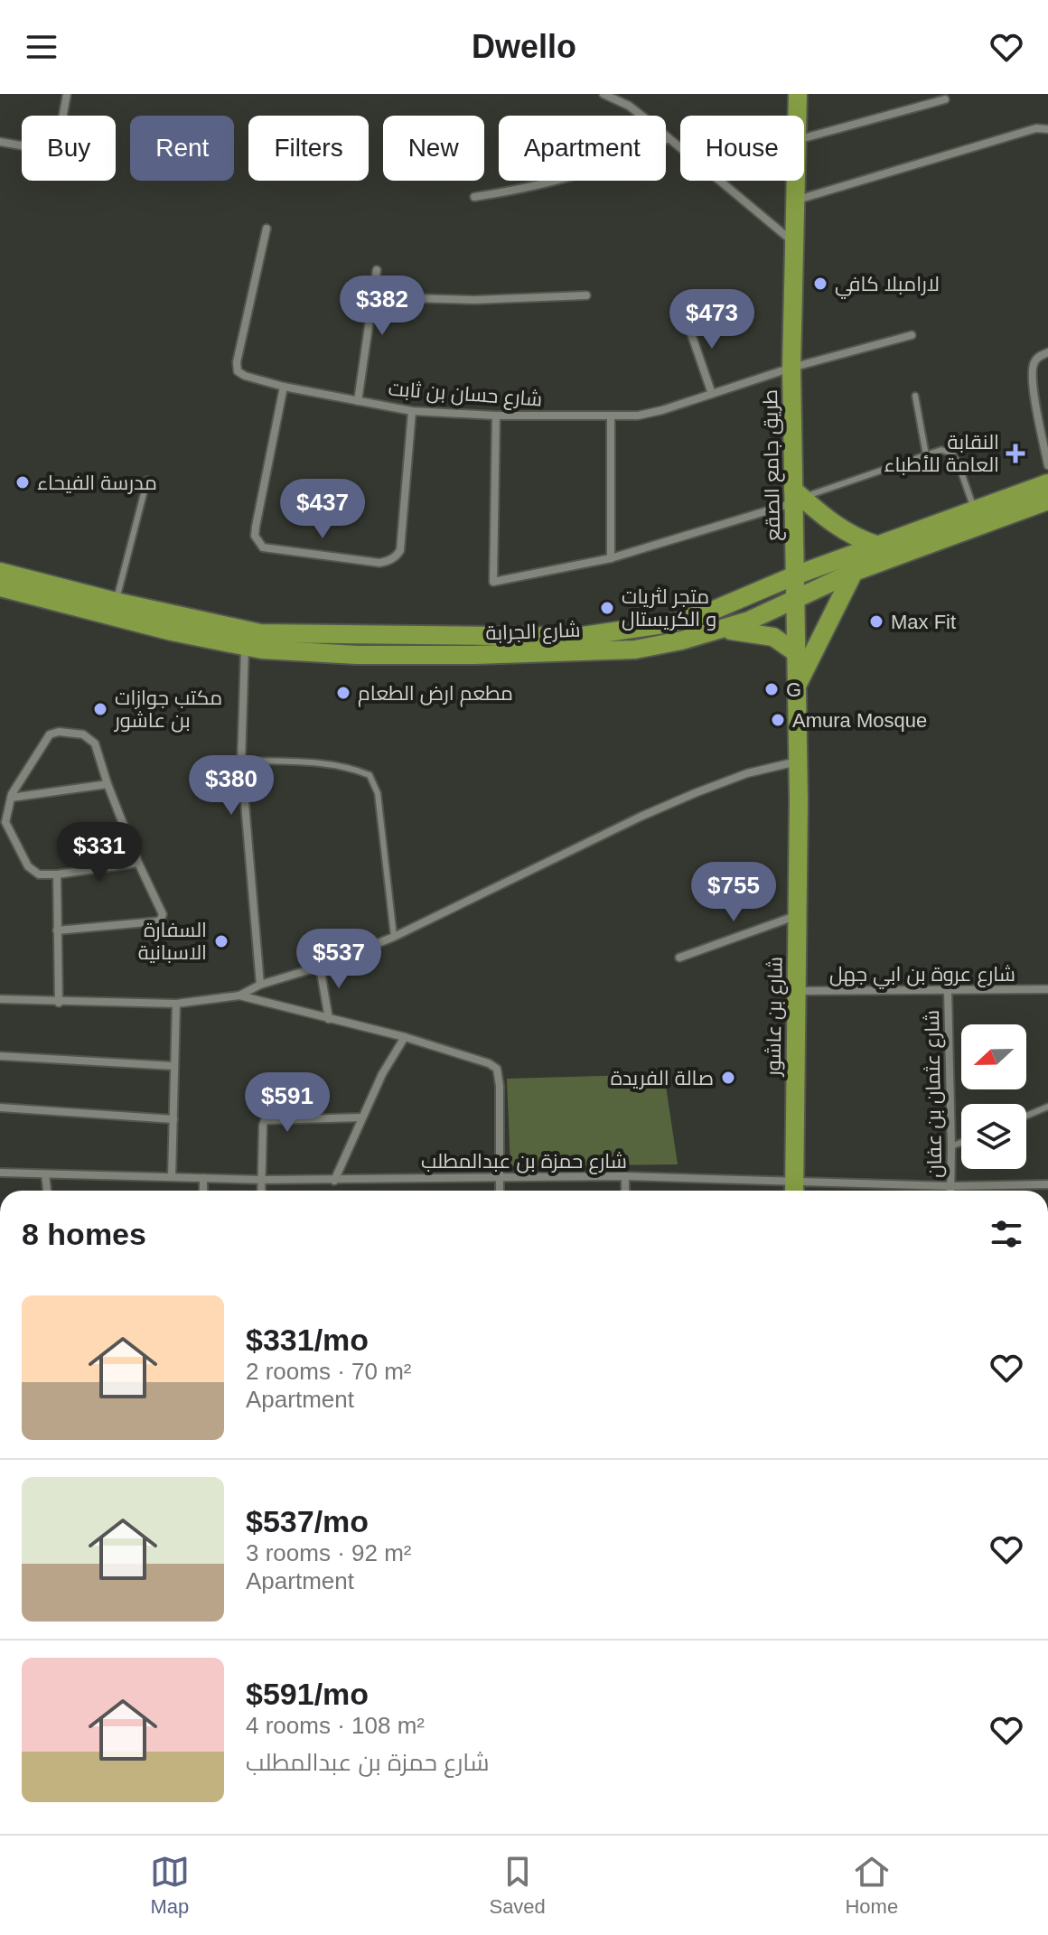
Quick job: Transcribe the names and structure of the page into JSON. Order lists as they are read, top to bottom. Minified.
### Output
{"streets":{"main road":["طريق جامع الصقع","شارع الجرابة","شارع بن عاشور"],"street":["شارع حسان بن ثابت","شارع عروة بن ابي جهل","شارع عثمان بن عفان","شارع حمزة بن عبدالمطلب"]},"crossings":[["شارع حسان بن ثابت","طريق جامع الصقع"],["طريق جامع الصقع","شارع الجرابة"],["طريق جامع الصقع","شارع بن عاشور"],["شارع الجرابة","شارع بن عاشور"],["شارع عروة بن ابي جهل","شارع بن عاشور"],["شارع عروة بن ابي جهل","شارع عثمان بن عفان"],["شارع بن عاشور","شارع حمزة بن عبدالمطلب"],["شارع عثمان بن عفان","شارع حمزة بن عبدالمطلب"]],"places":{"other":["لارامبلا كافي","مدرسة الفيحاء","متجر لثريات و الكريستال","Max Fit","G","مطعم ارض الطعام","مكتب جوازات بن عاشور","Amura Mosque","السفارة الاسبانية","صالة الفريدة"],"health":["النقابة العامة للأطباء"]},"north":"left","page":{"header":"Dwello","chip":["Buy","Rent","Filters","New","Apartment","House"],"price":["$382","$473","$437","$380","$331","$755","$537","$591"],"heading":"8 homes","list":[{"name":"$331/mo","note":"2 rooms · 70 m² · Apartment"},{"name":"$537/mo","note":"3 rooms · 92 m² · Apartment"},{"name":"$591/mo","note":"4 rooms · 108 m² · شارع حمزة بن عبدالمطلب"}],"tabs":["Map","Saved","Home"]}}
